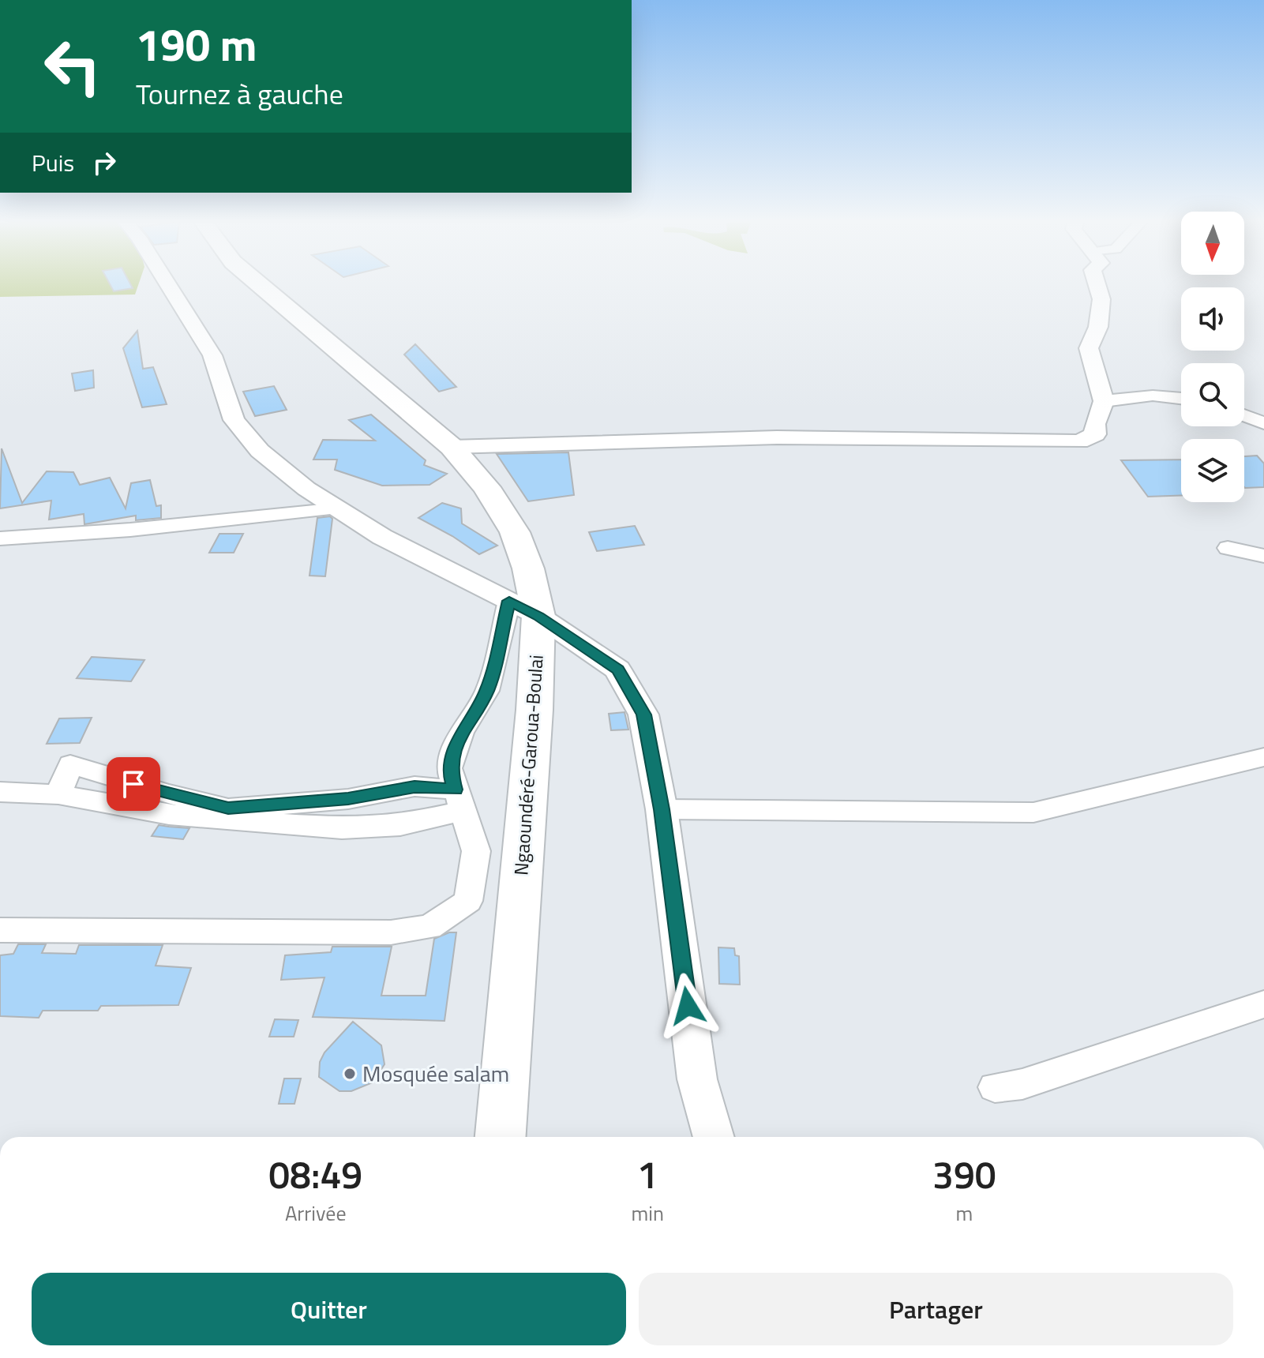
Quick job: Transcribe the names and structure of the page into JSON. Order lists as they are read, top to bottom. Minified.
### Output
{"streets":{"highway":["Ngaoundéré-Garoua-Boulai"]},"places":["Mosquée salam"],"north":"bottom","page":{"turn":["190 m","Tournez à gauche"],"then":"Puis","eta":["08:49","Arrivée","1","min","390","m"],"buttons":["Quitter","Partager"]}}
